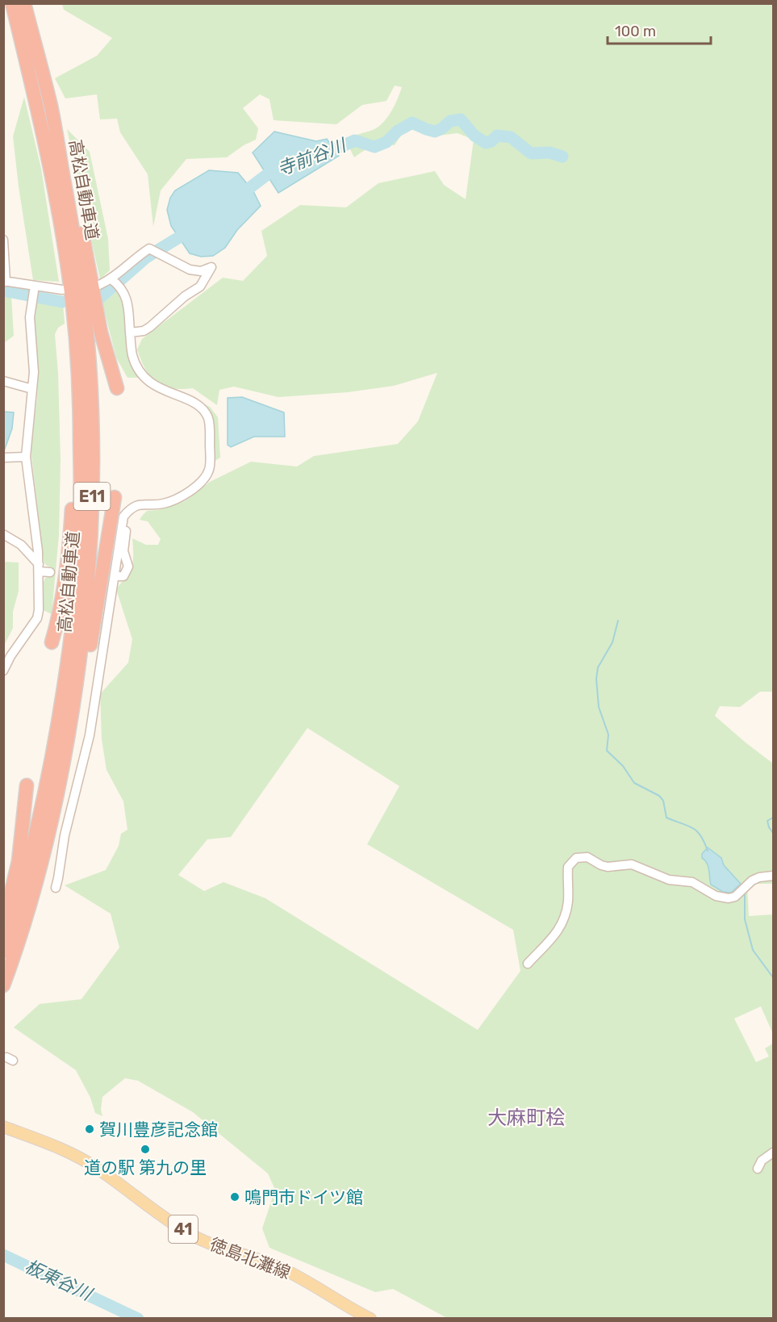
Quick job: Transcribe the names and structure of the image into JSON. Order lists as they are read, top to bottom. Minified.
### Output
{"streets":{"highway":["高松自動車道","E11"],"main road":["41","徳島北灘線"]},"districts":["大麻町桧"],"water":["寺前谷川","板東谷川"],"places":["賀川豊彦記念館","道の駅 第九の里","鳴門市ドイツ館"],"scale_bar":"100 m"}
